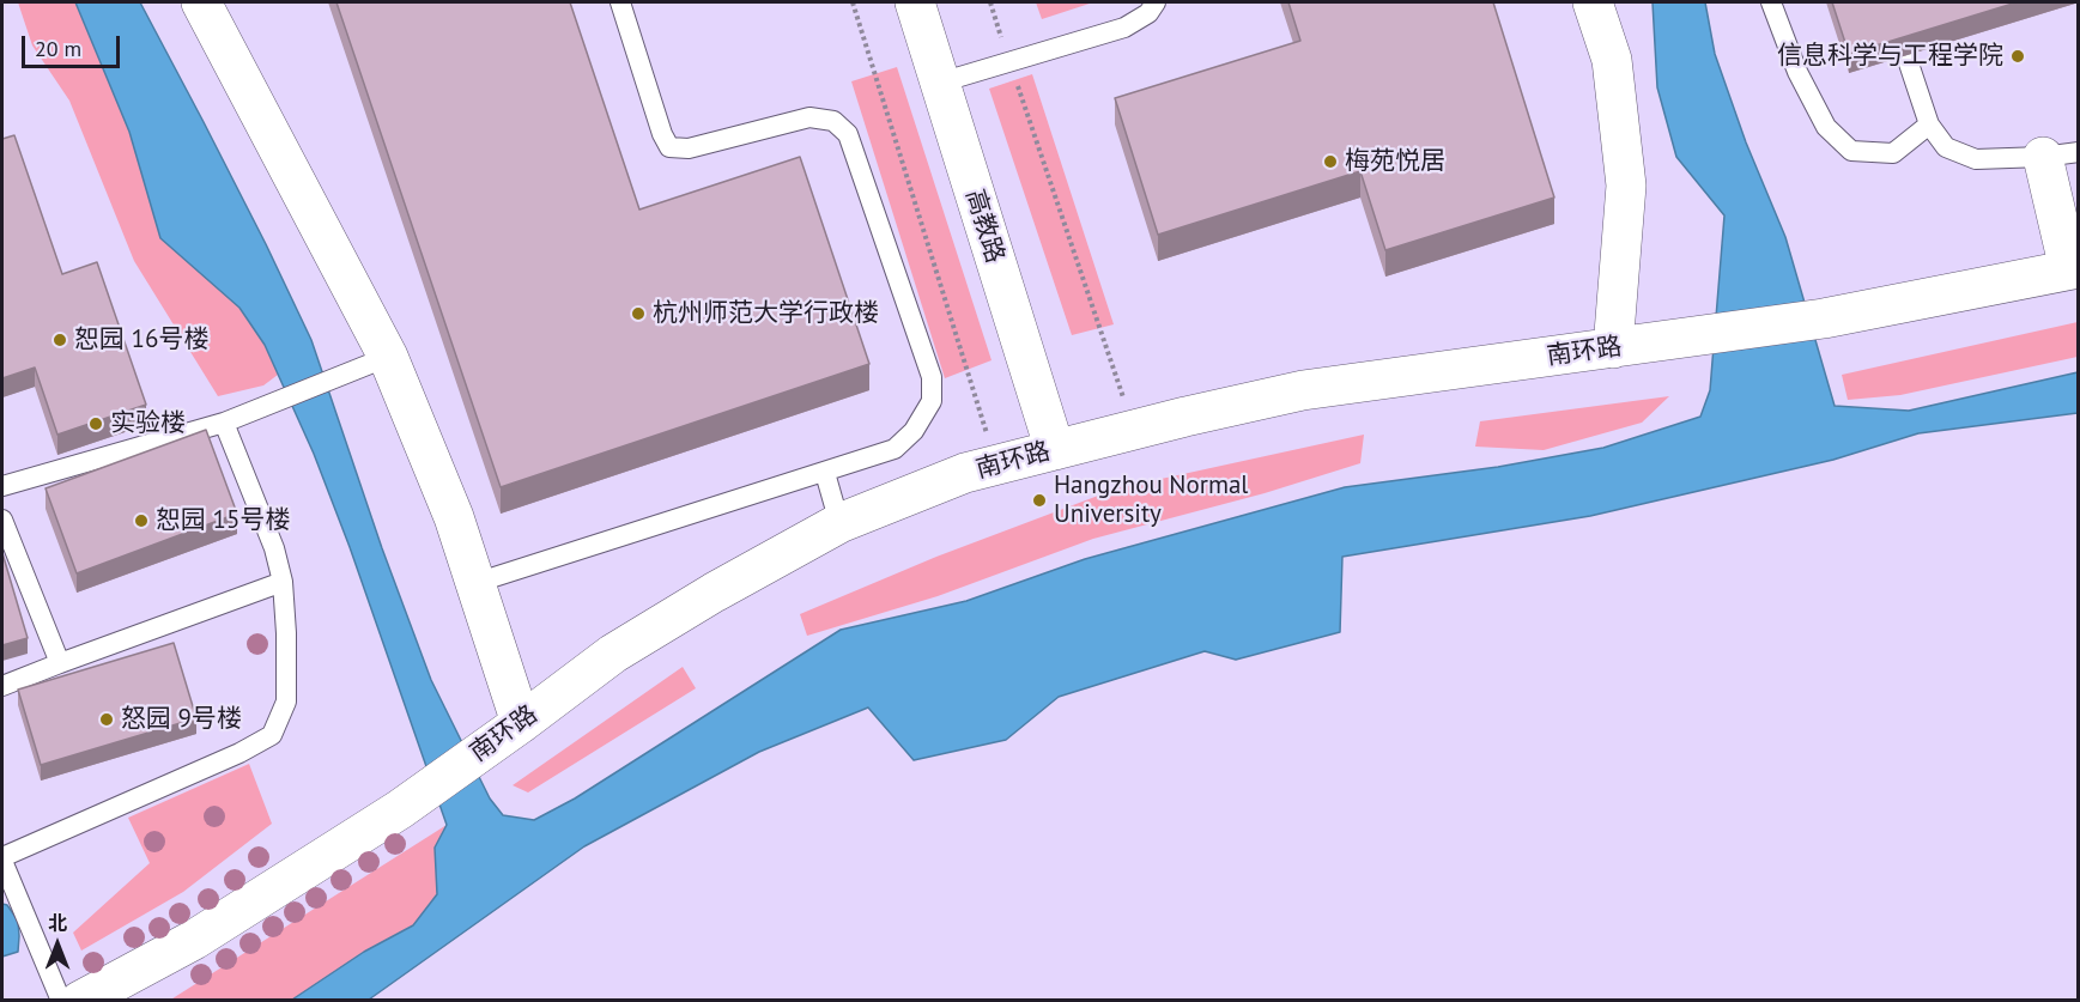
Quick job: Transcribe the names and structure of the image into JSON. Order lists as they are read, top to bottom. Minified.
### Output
{"streets":{"street":["高教路","南环路"]},"crossings":[["高教路","南环路"]],"places":["信息科学与工程学院","梅苑悦居","杭州师范大学行政楼","恕园 16号楼","实验楼","Hangzhou Normal University","恕园 15号楼","怒园 9号楼"],"scale_bar":"20 m","north":"top"}
